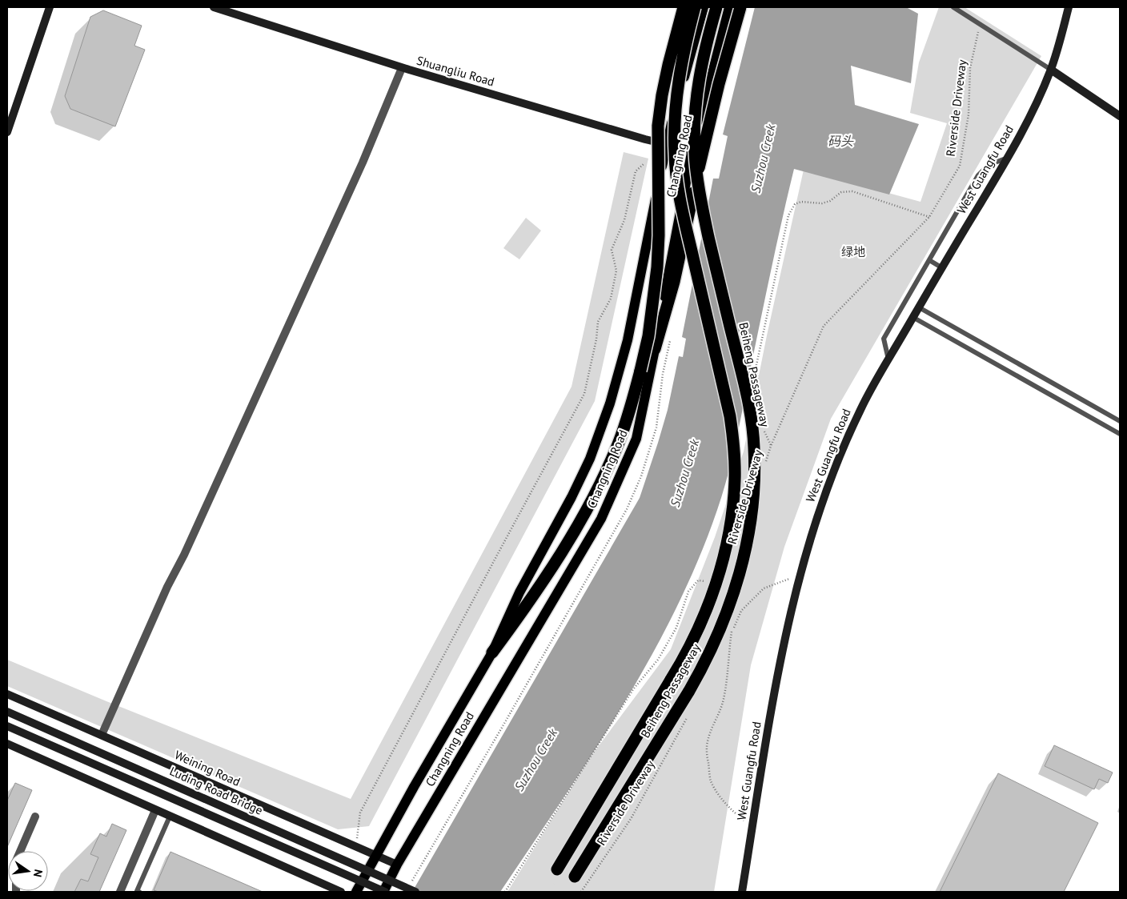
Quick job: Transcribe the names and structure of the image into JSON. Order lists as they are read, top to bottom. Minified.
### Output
{"streets":{"highway":["Beiheng Passageway"],"main road":["Shuangliu Road","Changning Road","West Guangfu Road","Weining Road","Luding Road Bridge"],"path":["Riverside Driveway"]},"crossings":[["Shuangliu Road","Changning Road"],["Changning Road","Weining Road"],["Changning Road","Luding Road Bridge"]],"water":["码头","Suzhou Creek"],"parks":["绿地"],"north":"right"}
